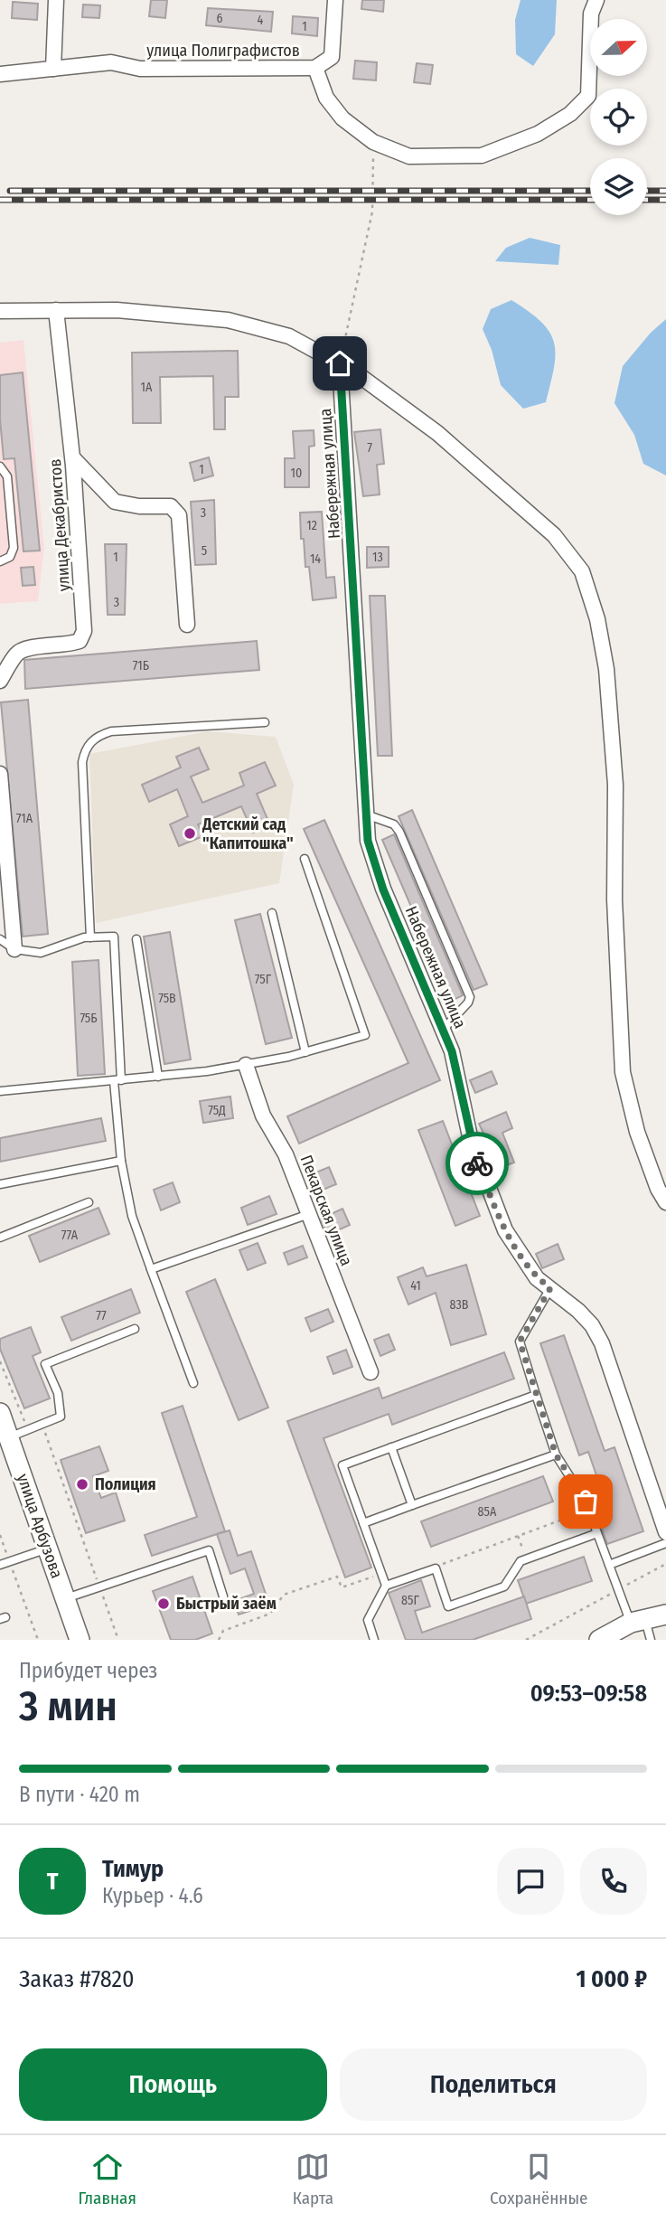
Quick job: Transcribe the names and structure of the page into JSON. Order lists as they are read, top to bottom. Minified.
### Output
{"streets":{"street":["улица Полиграфистов","Набережная улица","улица Декабристов","Пекарская улица","улица Арбузова"]},"places":["Детский сад \"Капитошка\"","Полиция","Быстрый заём"],"house_numbers":["6","4","1","1А","7","1","10","3","12","5","1","13","14","3","71Б","71А","75Г","75В","75Б","75Д","77А","41","83В","77","85А","85Г"],"north":"right","page":{"heading":["3 мин","Прибудет через","09:53–09:58"],"panel":["Тимур","Курьер · 4.6","Заказ #7820","1 000 ₽"],"bar":"В пути · 420 m","round":"Т","buttons":["Помощь","Поделиться"],"tabs":["Главная","Карта","Сохранённые"]}}
